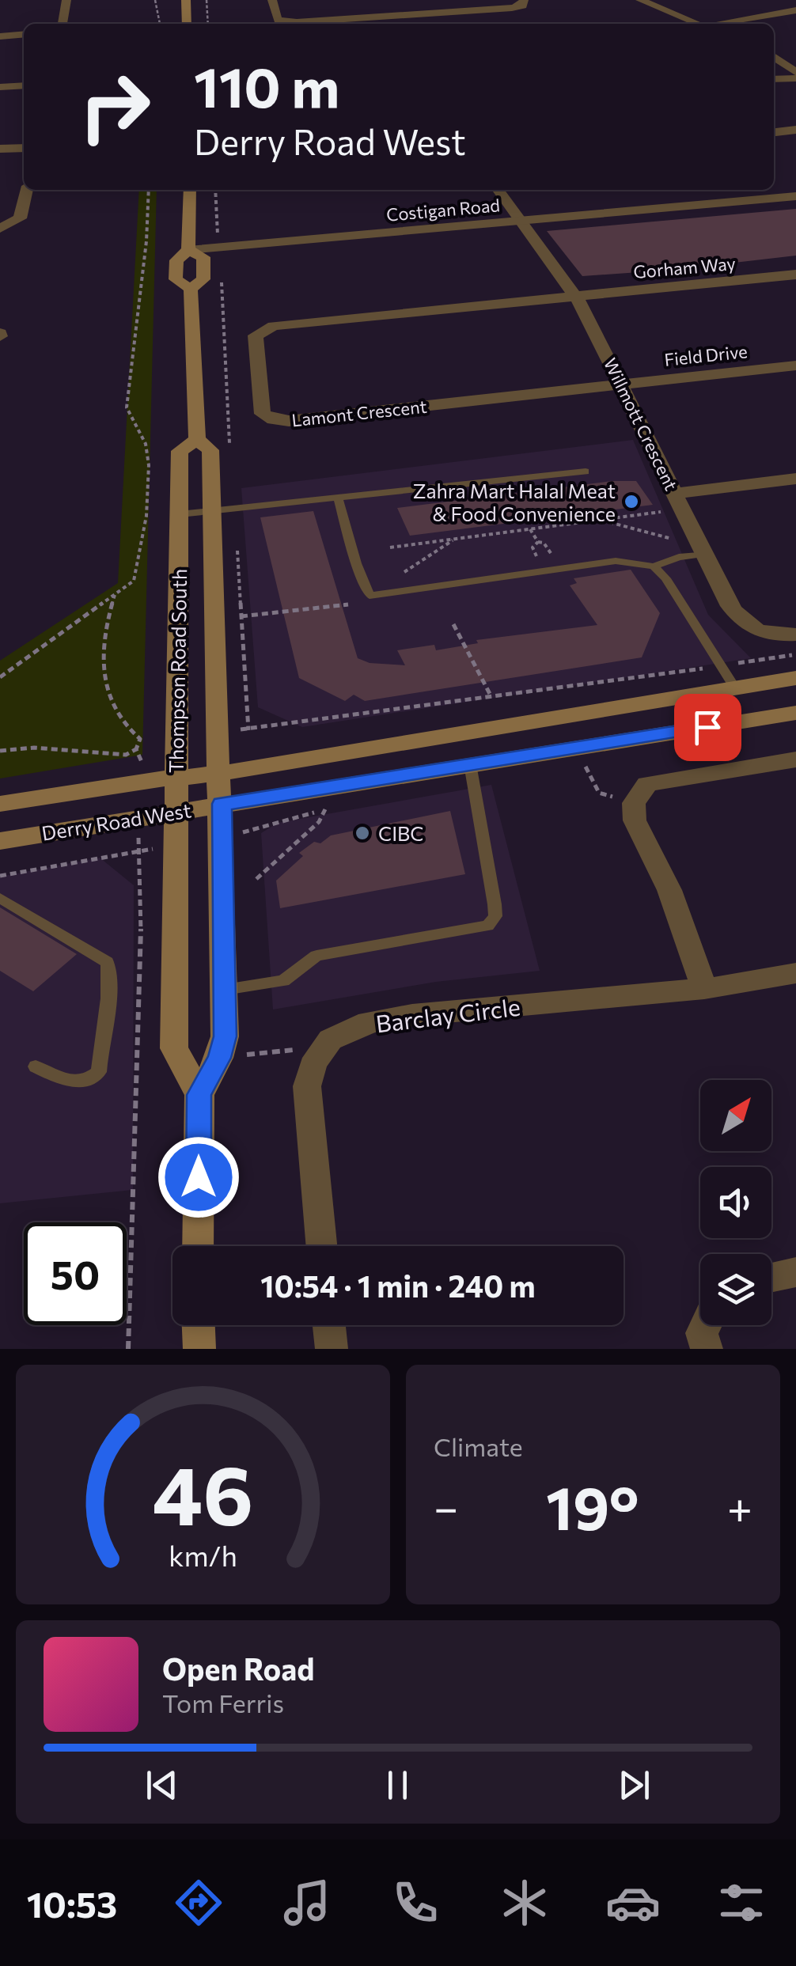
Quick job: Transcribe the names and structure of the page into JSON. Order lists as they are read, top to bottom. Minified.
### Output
{"streets":{"main road":["Thompson Road South","Derry Road West"],"street":["Costigan Road","Gorham Way","Field Drive","Lamont Crescent","Willmott Crescent","Barclay Circle"]},"crossings":[["Costigan Road","Willmott Crescent"],["Costigan Road","Thompson Road South"],["Gorham Way","Lamont Crescent"],["Gorham Way","Willmott Crescent"],["Field Drive","Lamont Crescent"],["Field Drive","Willmott Crescent"],["Lamont Crescent","Willmott Crescent"],["Thompson Road South","Derry Road West"]],"places":["Zahra Mart Halal Meat & Food Convenience","CIBC"],"north":"top right","page":{"turn":["110 m","Derry Road West"],"limit":"50","trip":"10:54 · 1 min · 240 m","tile":"Climate","heat":["−","19°","+"],"song":["Open Road","Tom Ferris"],"tabs":"10:53","gauge":["46","km/h"]}}
